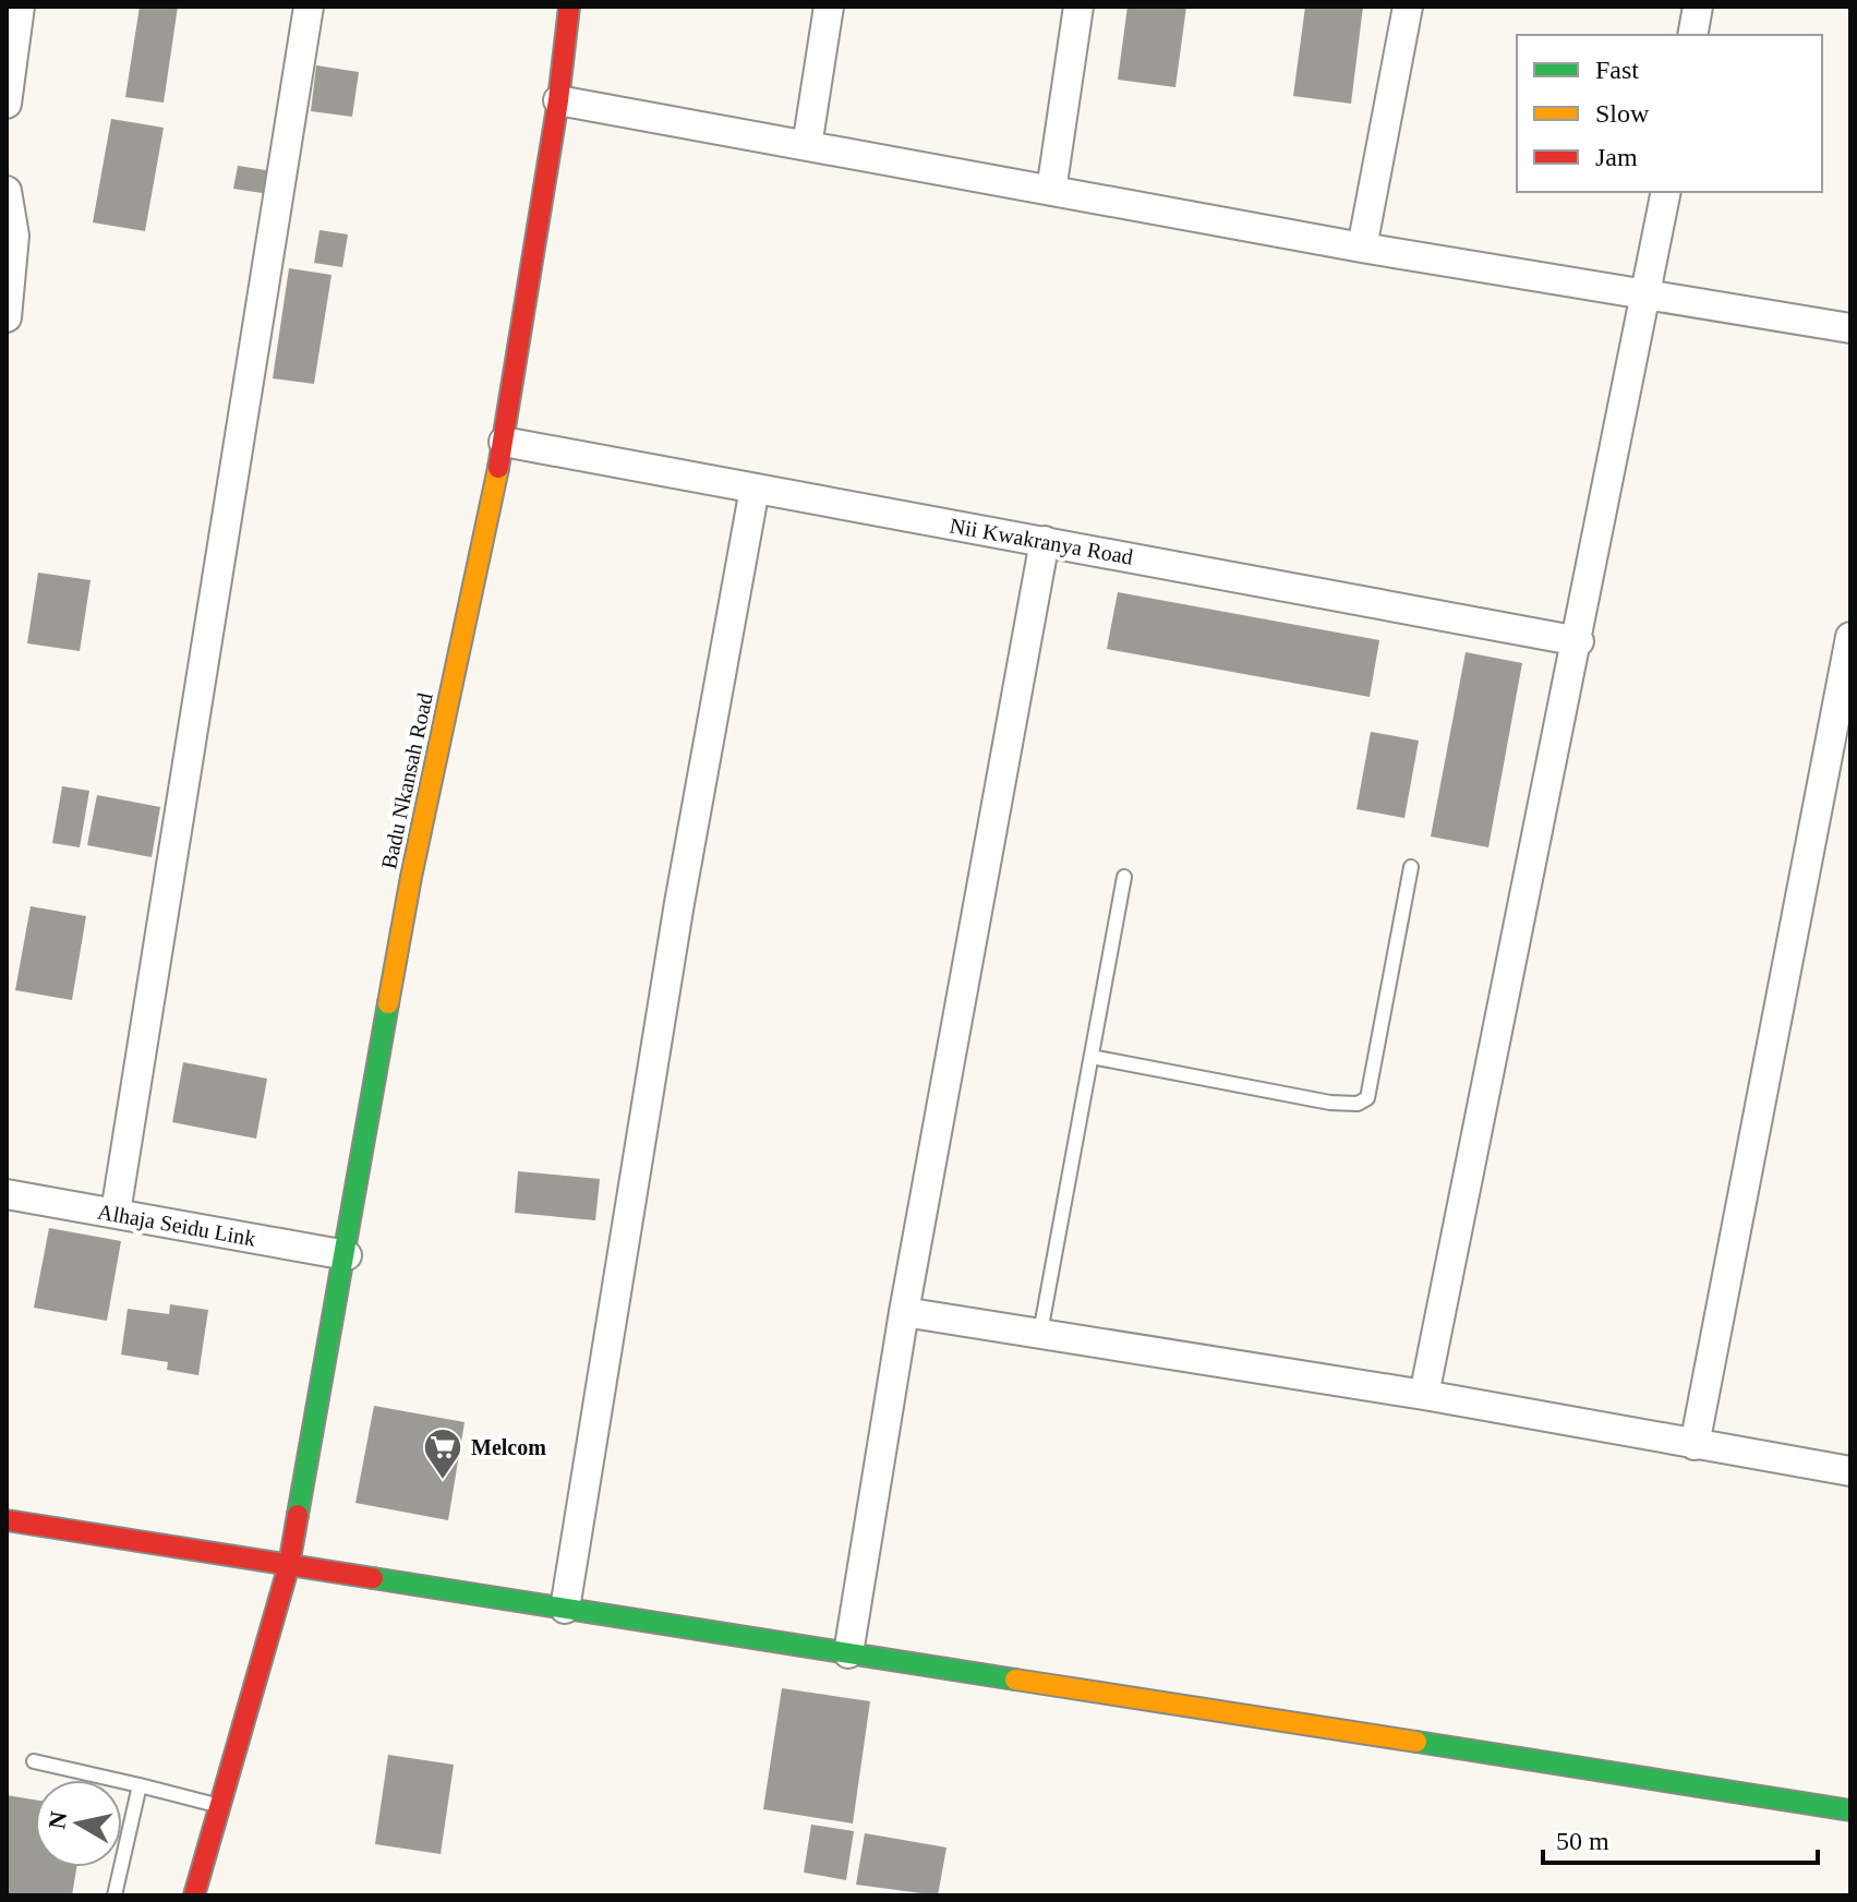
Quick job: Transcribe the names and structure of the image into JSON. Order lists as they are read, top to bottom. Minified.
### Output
{"streets":{"street":["Nii Kwakranya Road","Badu Nkansah Road","Alhaja Seidu Link"]},"crossings":[["Nii Kwakranya Road","Badu Nkansah Road"],["Badu Nkansah Road","Alhaja Seidu Link"]],"places":{"supermarket":["Melcom"]},"legend":["Fast","Slow","Jam"],"scale_bar":"50 m","north":"left"}
